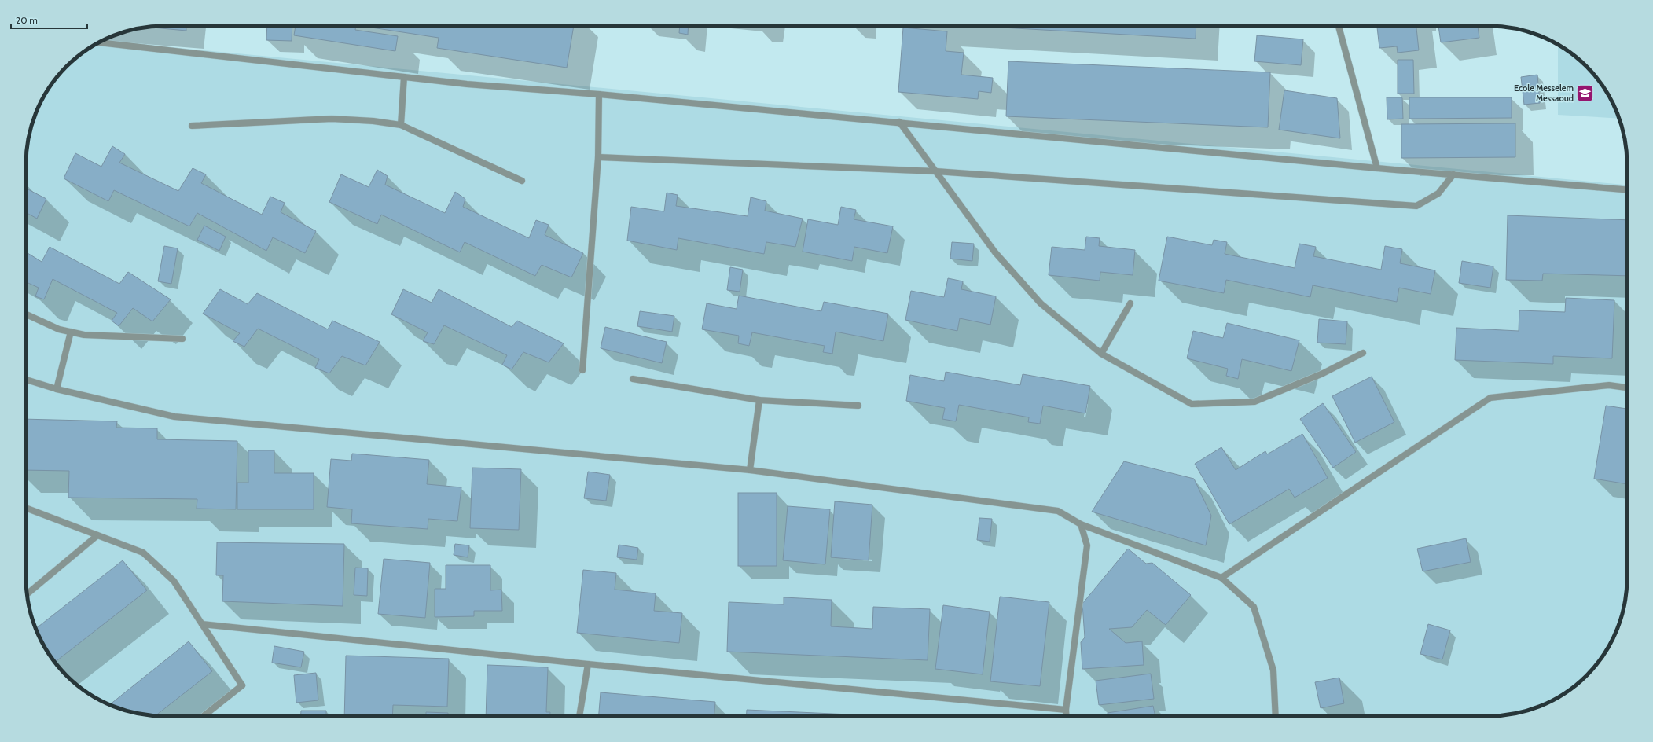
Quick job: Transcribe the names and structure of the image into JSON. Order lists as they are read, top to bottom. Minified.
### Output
{"places":{"school or university":["Ecole Messelem Messaoud"]},"scale_bar":"20 m"}
